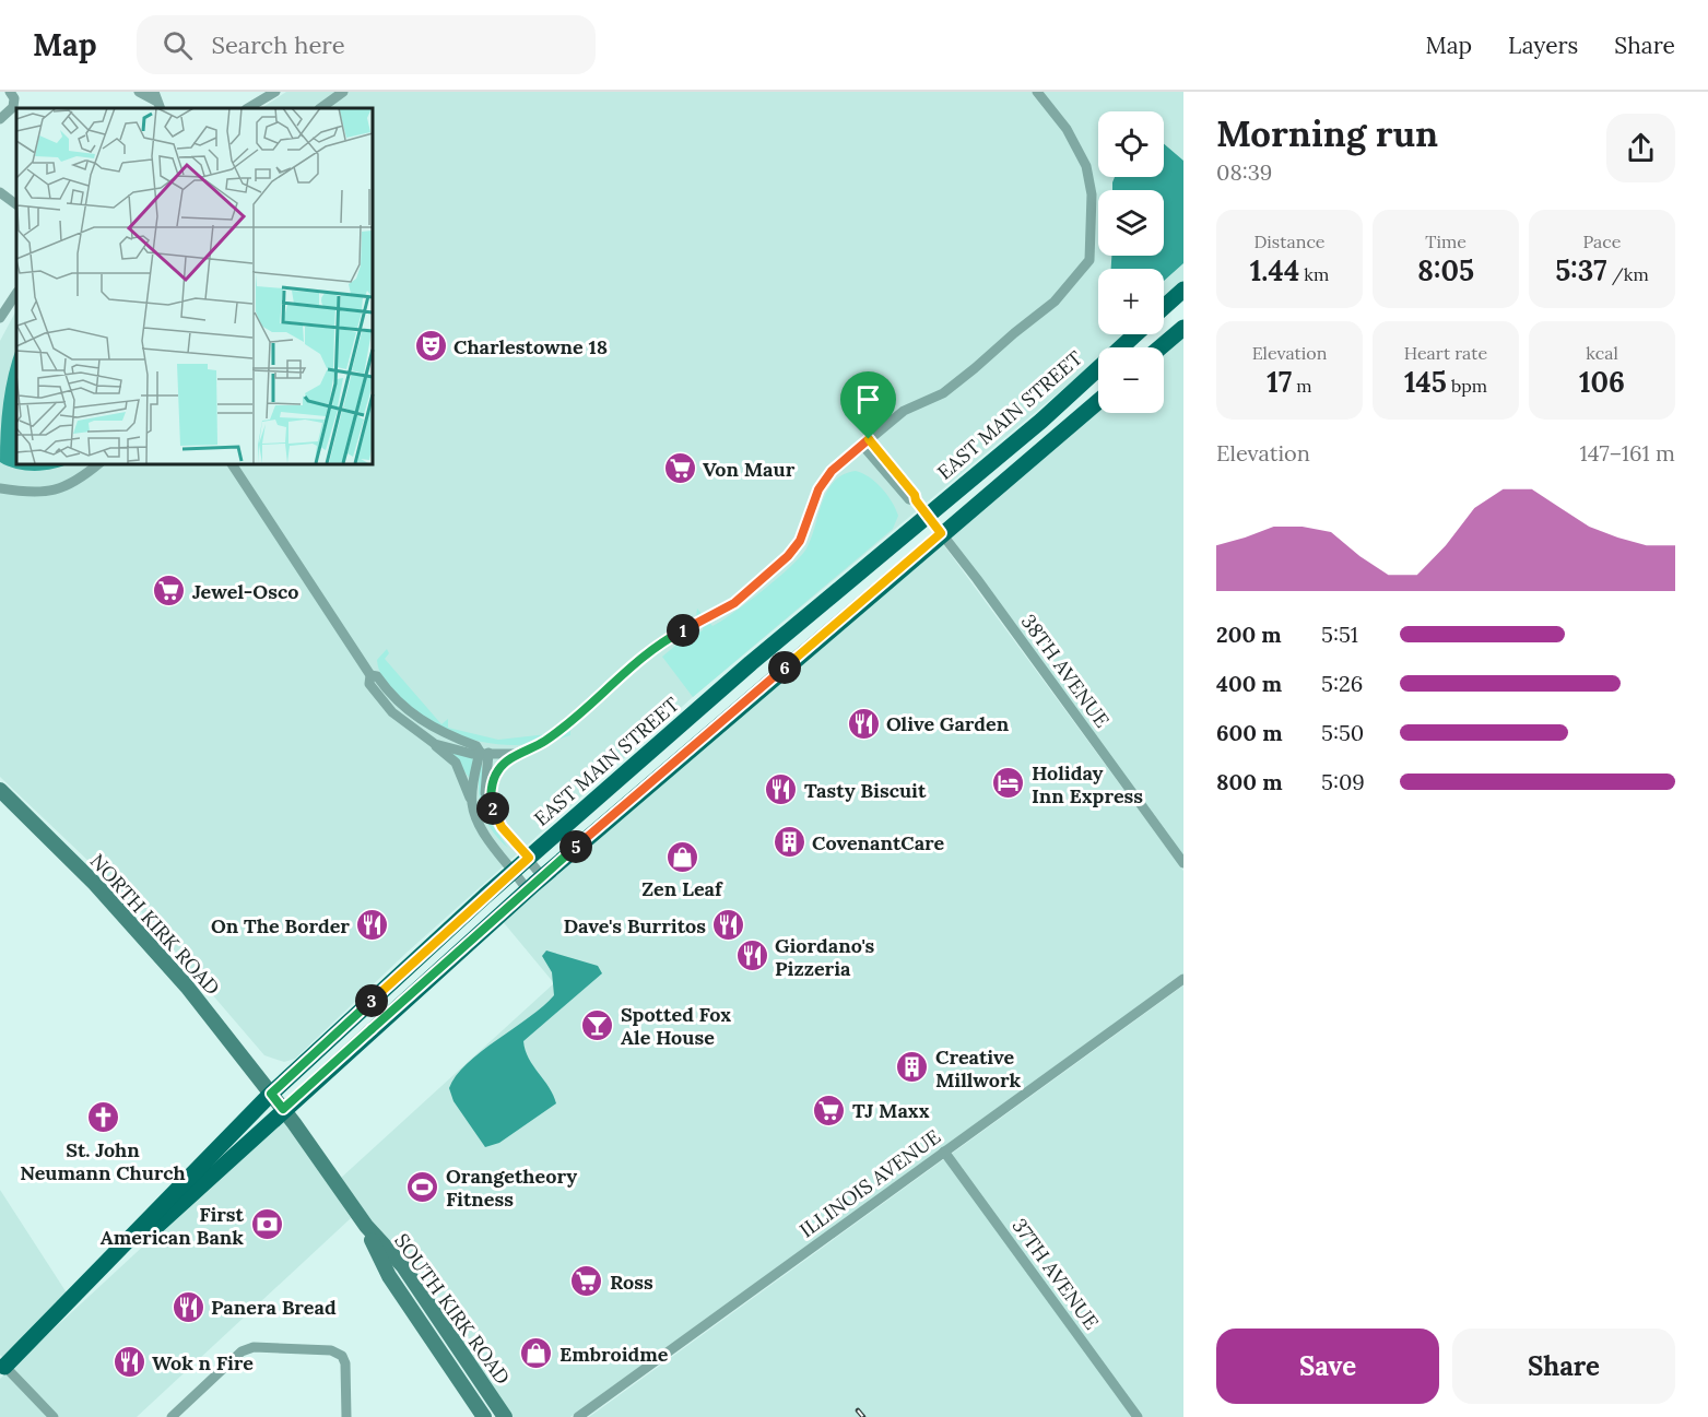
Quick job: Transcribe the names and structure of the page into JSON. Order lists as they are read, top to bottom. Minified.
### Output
{"streets":{"main road":["EAST MAIN STREET","NORTH KIRK ROAD","SOUTH KIRK ROAD"],"street":["38TH AVENUE","ILLINOIS AVENUE","37TH AVENUE"]},"crossings":[["EAST MAIN STREET","38TH AVENUE"],["EAST MAIN STREET","NORTH KIRK ROAD"],["EAST MAIN STREET","SOUTH KIRK ROAD"],["NORTH KIRK ROAD","SOUTH KIRK ROAD"],["ILLINOIS AVENUE","37TH AVENUE"]],"places":{"theatre":["Charlestowne 18"],"supermarket":["Von Maur","Jewel-Osco","TJ Maxx","Ross"],"restaurant":["Olive Garden","Tasty Biscuit","On The Border","Dave's Burritos","Giordano's Pizzeria","Panera Bread","Wok n Fire"],"hotel":["Holiday Inn Express"],"building":["CovenantCare","Creative Millwork"],"shop":["Zen Leaf","Embroidme"],"bar":["Spotted Fox Ale House"],"church":["St. John Neumann Church"],"sports":["Orangetheory Fitness"],"bank":["First American Bank"]},"page":{"header":"Map","search":"Search here","nav":["Map","Layers","Share"],"heading":["Morning run","08:39"],"map_buttons":["+","−"],"stats":[["Distance","1.44 km"],["Time","8:05"],["Pace","5:37 /km"],["Elevation","17 m"],["Heart rate","145 bpm"],["kcal","106"]],"chart":["Elevation","147–161 m"],"list":[{"name":"200 m","note":"5:51"},{"name":"400 m","note":"5:26"},{"name":"600 m","note":"5:50"},{"name":"800 m","note":"5:09"}],"pins":["1","6","2","5","3"],"buttons":["Save","Share"]}}
